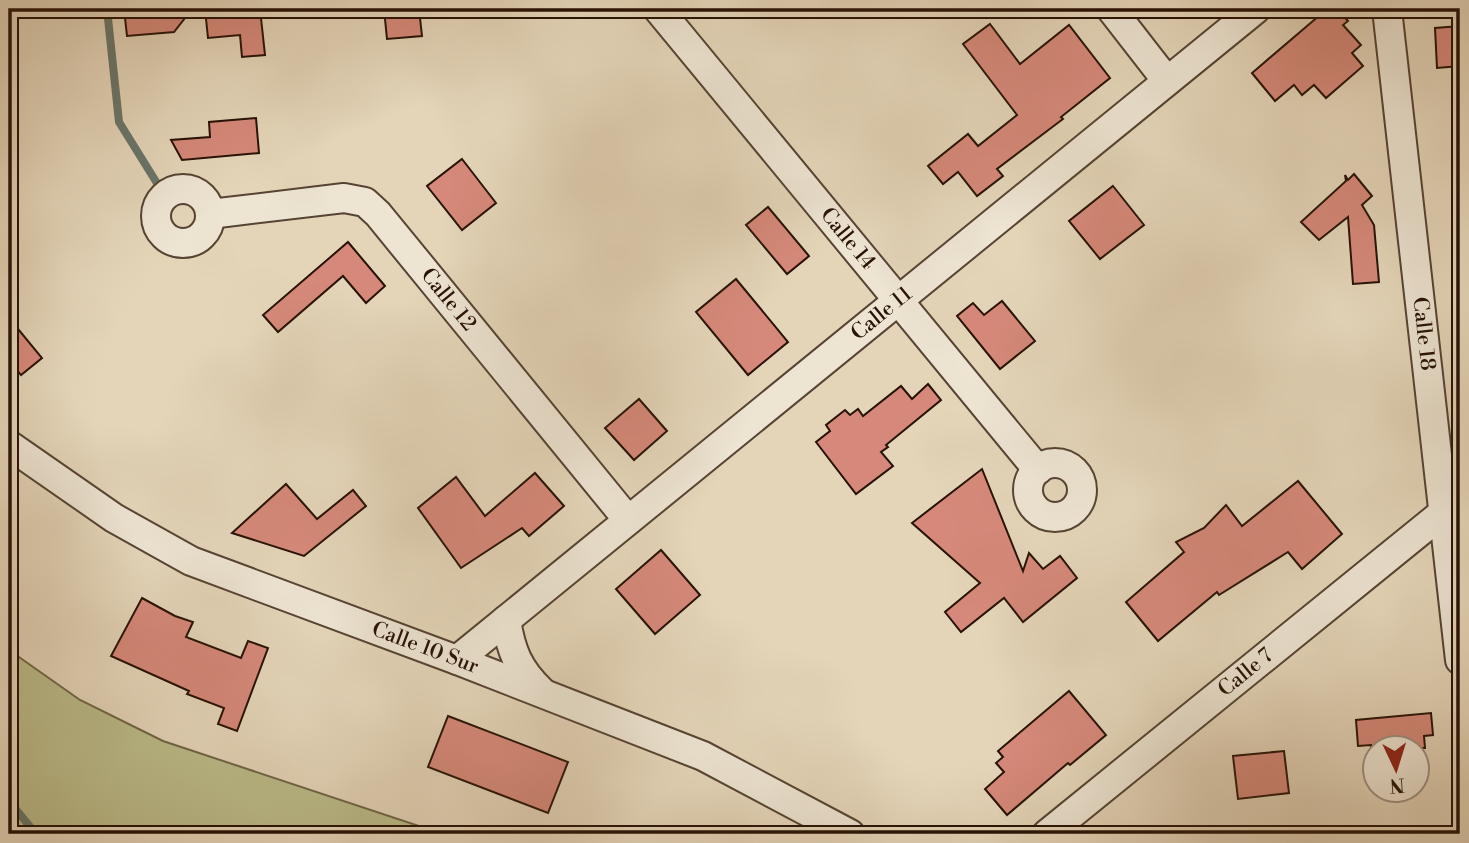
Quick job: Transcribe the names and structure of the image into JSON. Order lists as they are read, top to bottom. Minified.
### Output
{"streets":{"street":["Calle 14","Calle 12","Calle 11","Calle 18","Calle 10 Sur","Calle 7"]},"crossings":[["Calle 14","Calle 11"],["Calle 12","Calle 11"],["Calle 11","Calle 10 Sur"],["Calle 18","Calle 7"]],"north":"bottom"}
